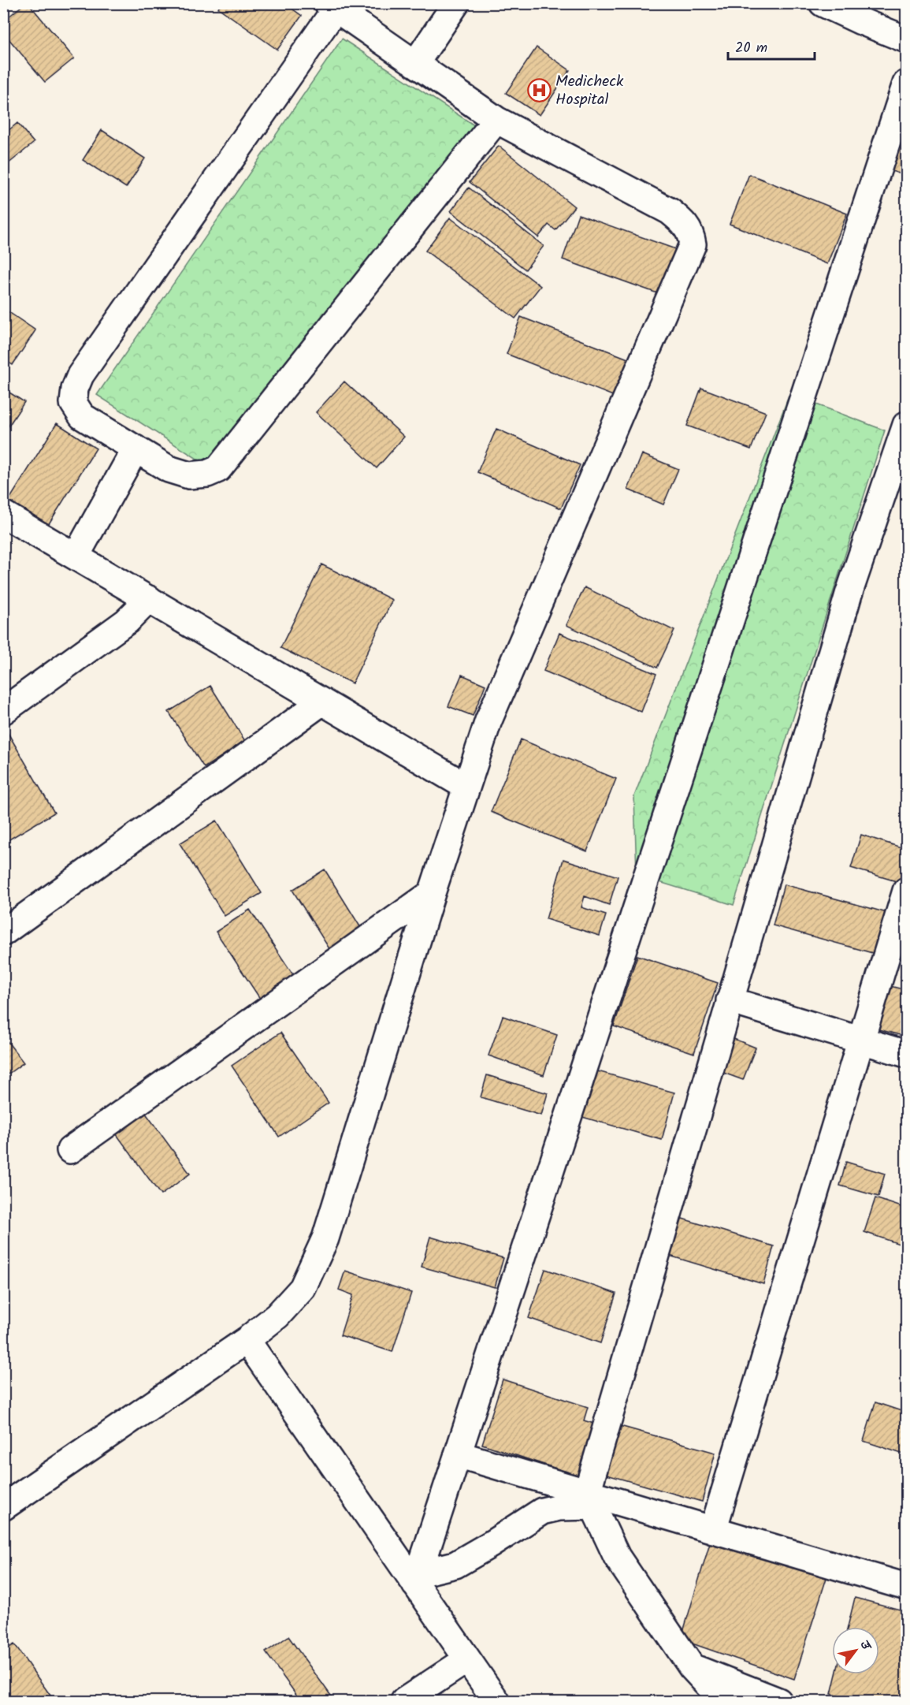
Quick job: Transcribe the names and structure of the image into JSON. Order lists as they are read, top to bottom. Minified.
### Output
{"places":{"hospital":["Medicheck Hospital"]},"scale_bar":"20 m","north":"top right"}
